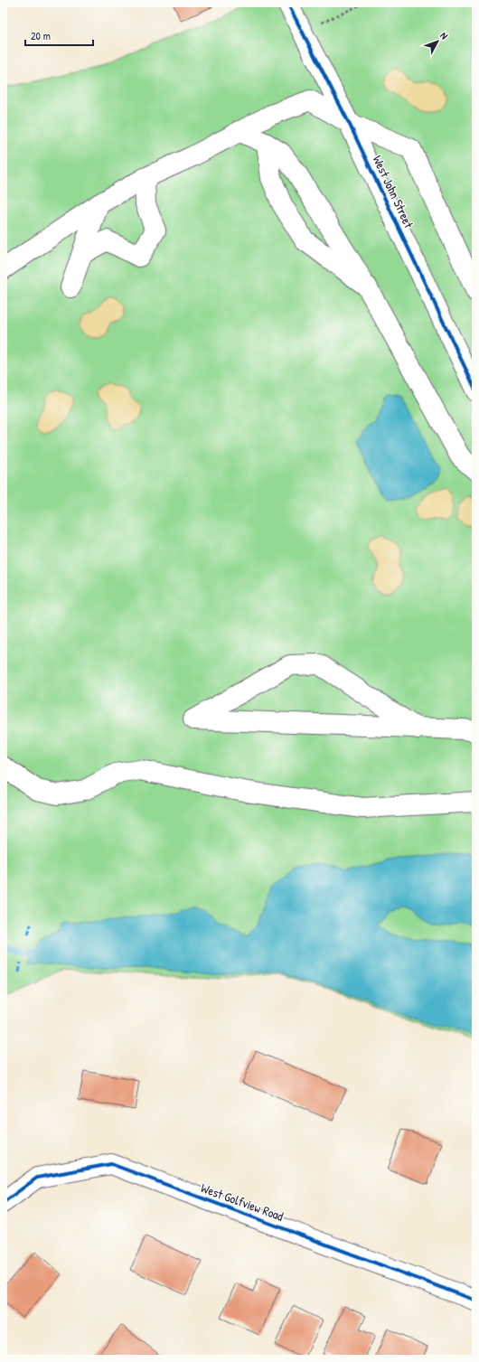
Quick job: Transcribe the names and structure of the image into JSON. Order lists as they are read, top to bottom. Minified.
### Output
{"streets":{"street":["West John Street","West Golfview Road"]},"scale_bar":"20 m","north":"top right"}
